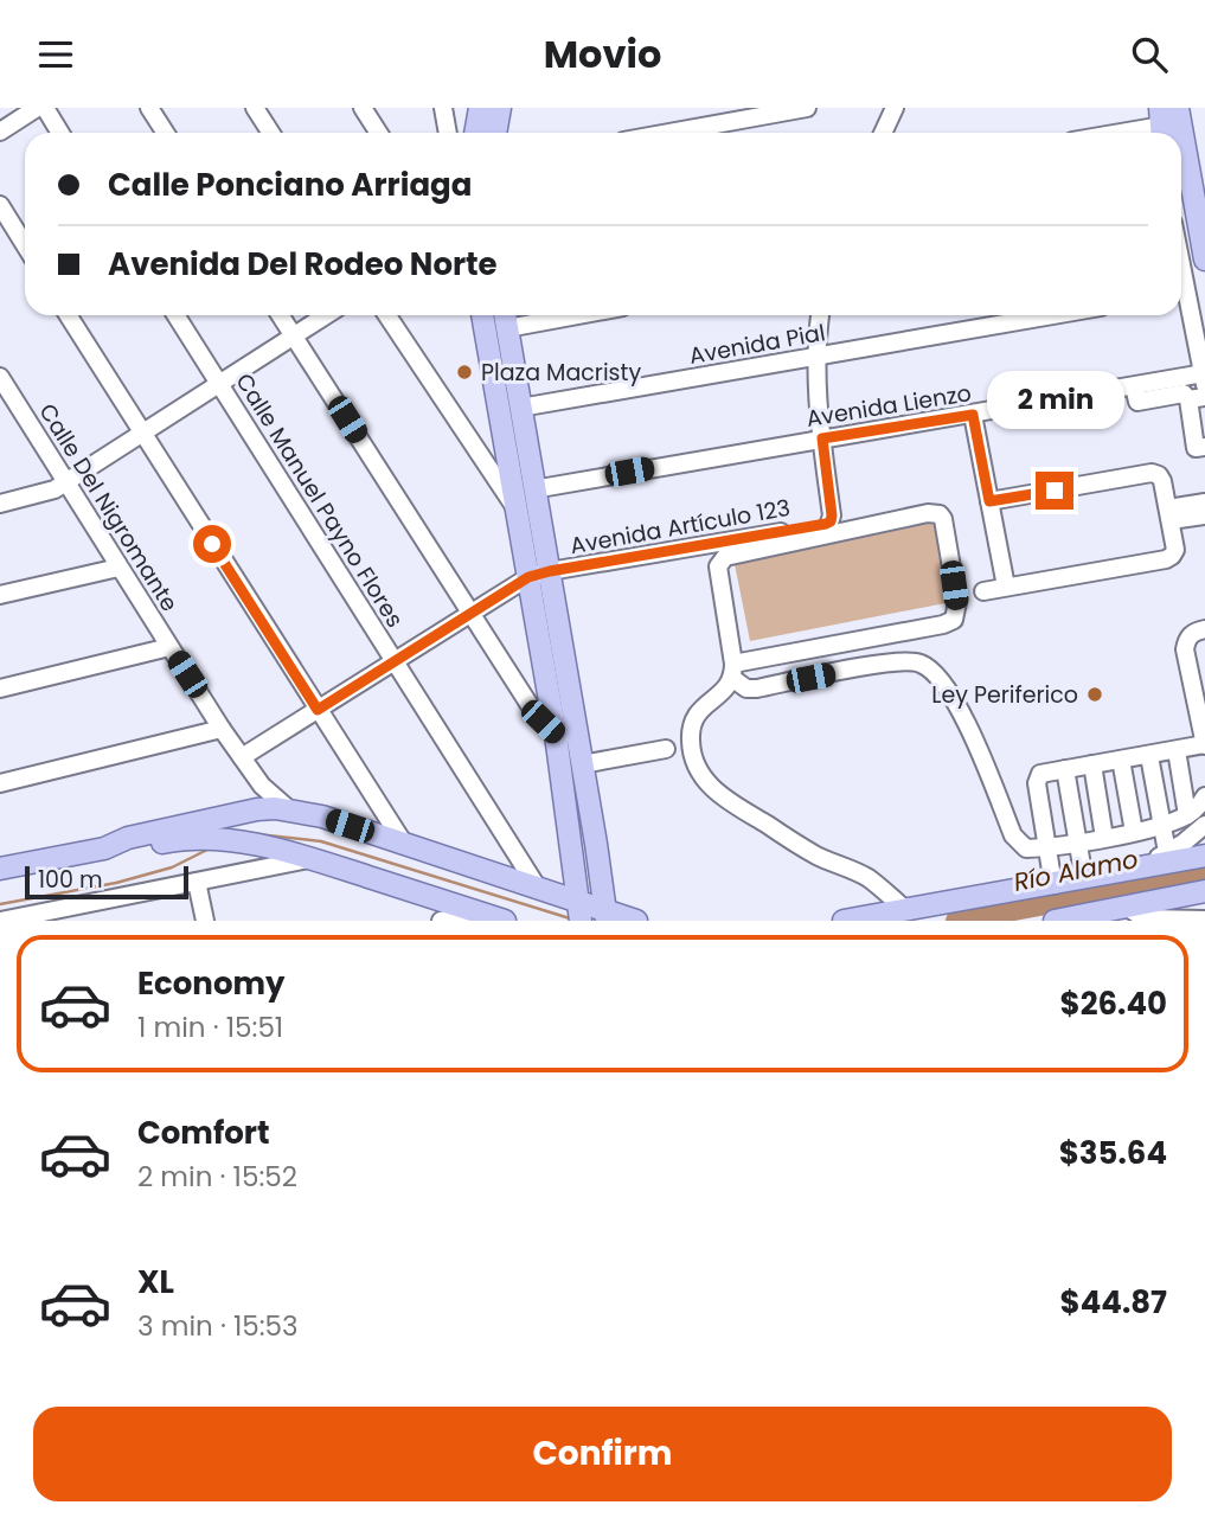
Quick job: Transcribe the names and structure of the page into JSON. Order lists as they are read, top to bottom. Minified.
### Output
{"streets":{"street":["Avenida Pial","Avenida Lienzo","Calle Manuel Payno Flores","Calle Del Nigromante","Avenida Artículo 123"]},"crossings":[["Calle Manuel Payno Flores","Avenida Artículo 123"],["Calle Del Nigromante","Avenida Artículo 123"]],"water":["Río Alamo"],"places":["Plaza Macristy","Ley Periferico"],"scale_bar":"100 m","page":{"header":"Movio","banner":["Calle Ponciano Arriaga","Avenida Del Rodeo Norte"],"bubble":"2 min","scale":"100 m","list":[{"name":"Economy","note":"1 min · 15:51","value":"$26.40"},{"name":"Comfort","note":"2 min · 15:52","value":"$35.64"},{"name":"XL","note":"3 min · 15:53","value":"$44.87"}],"buttons":"Confirm"}}
